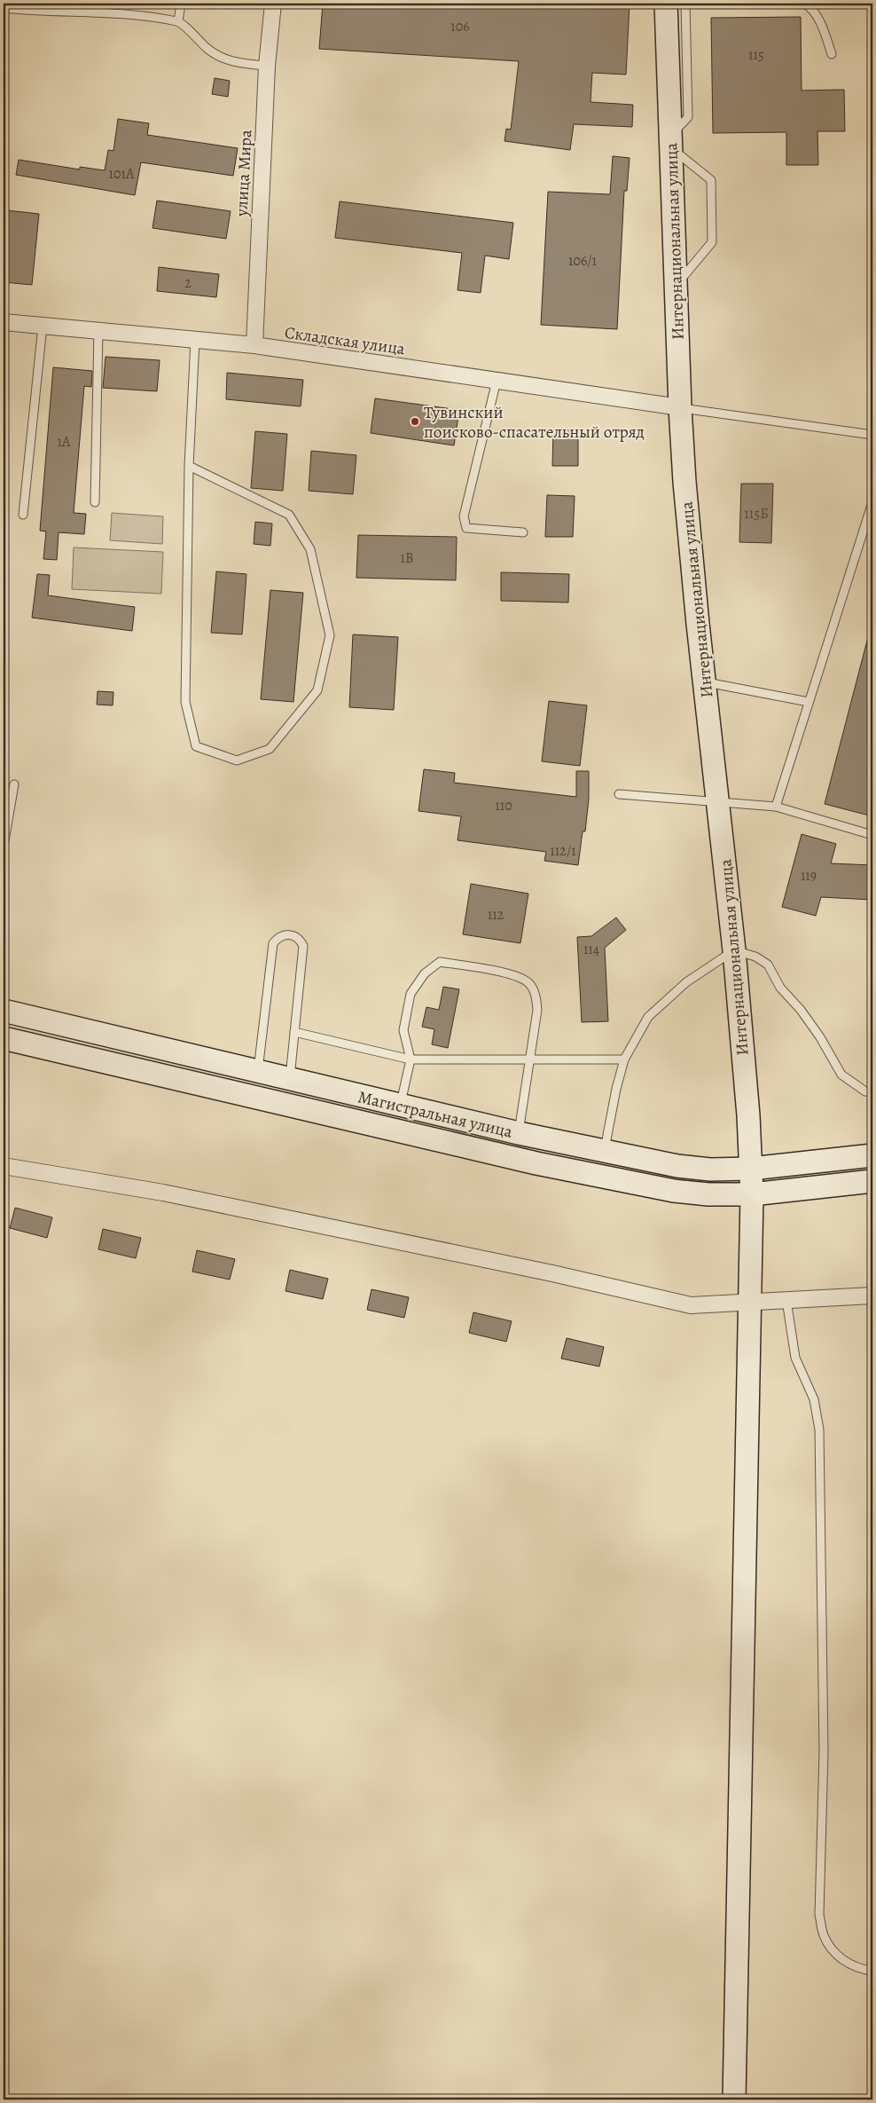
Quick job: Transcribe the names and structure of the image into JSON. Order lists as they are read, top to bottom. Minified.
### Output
{"streets":{"street":["улица Мира","Интернациональная улица","Складская улица","Магистральная улица"]},"crossings":[["улица Мира","Складская улица"],["Интернациональная улица","Складская улица"],["Интернациональная улица","Магистральная улица"]],"places":["Тувинский поисково-спасательный отряд"],"house_numbers":["106","115","101А","106/1","2","1А","115Б","1В","110","112/1","119","112","114"]}
